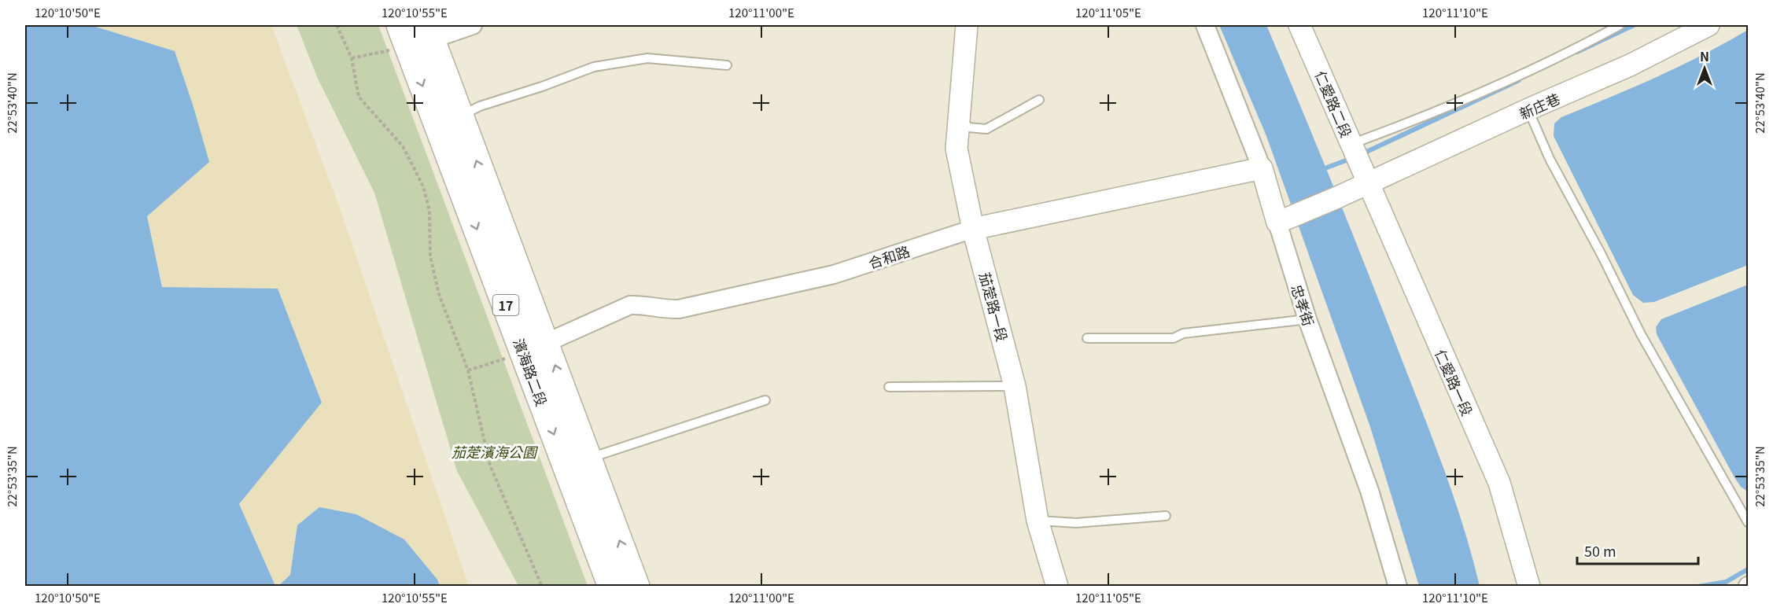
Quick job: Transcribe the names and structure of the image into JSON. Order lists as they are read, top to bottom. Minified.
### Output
{"streets":{"main road":["17","濱海路二段"],"street":["仁愛路二段","新庄巷","合和路","忠孝街","茄萣路一段","仁愛路一段"]},"crossings":[["仁愛路二段","新庄巷"],["仁愛路二段","仁愛路一段"],["新庄巷","忠孝街"],["新庄巷","仁愛路一段"],["合和路","忠孝街"],["合和路","茄萣路一段"],["合和路","濱海路二段"]],"parks":["茄萣濱海公園"],"scale_bar":"50 m","north":"top","coordinates":["120°10'50\"E","120°10'55\"E","120°11'00\"E","120°11'05\"E","120°11'10\"E","22°53'40\"N","22°53'35\"N"]}
